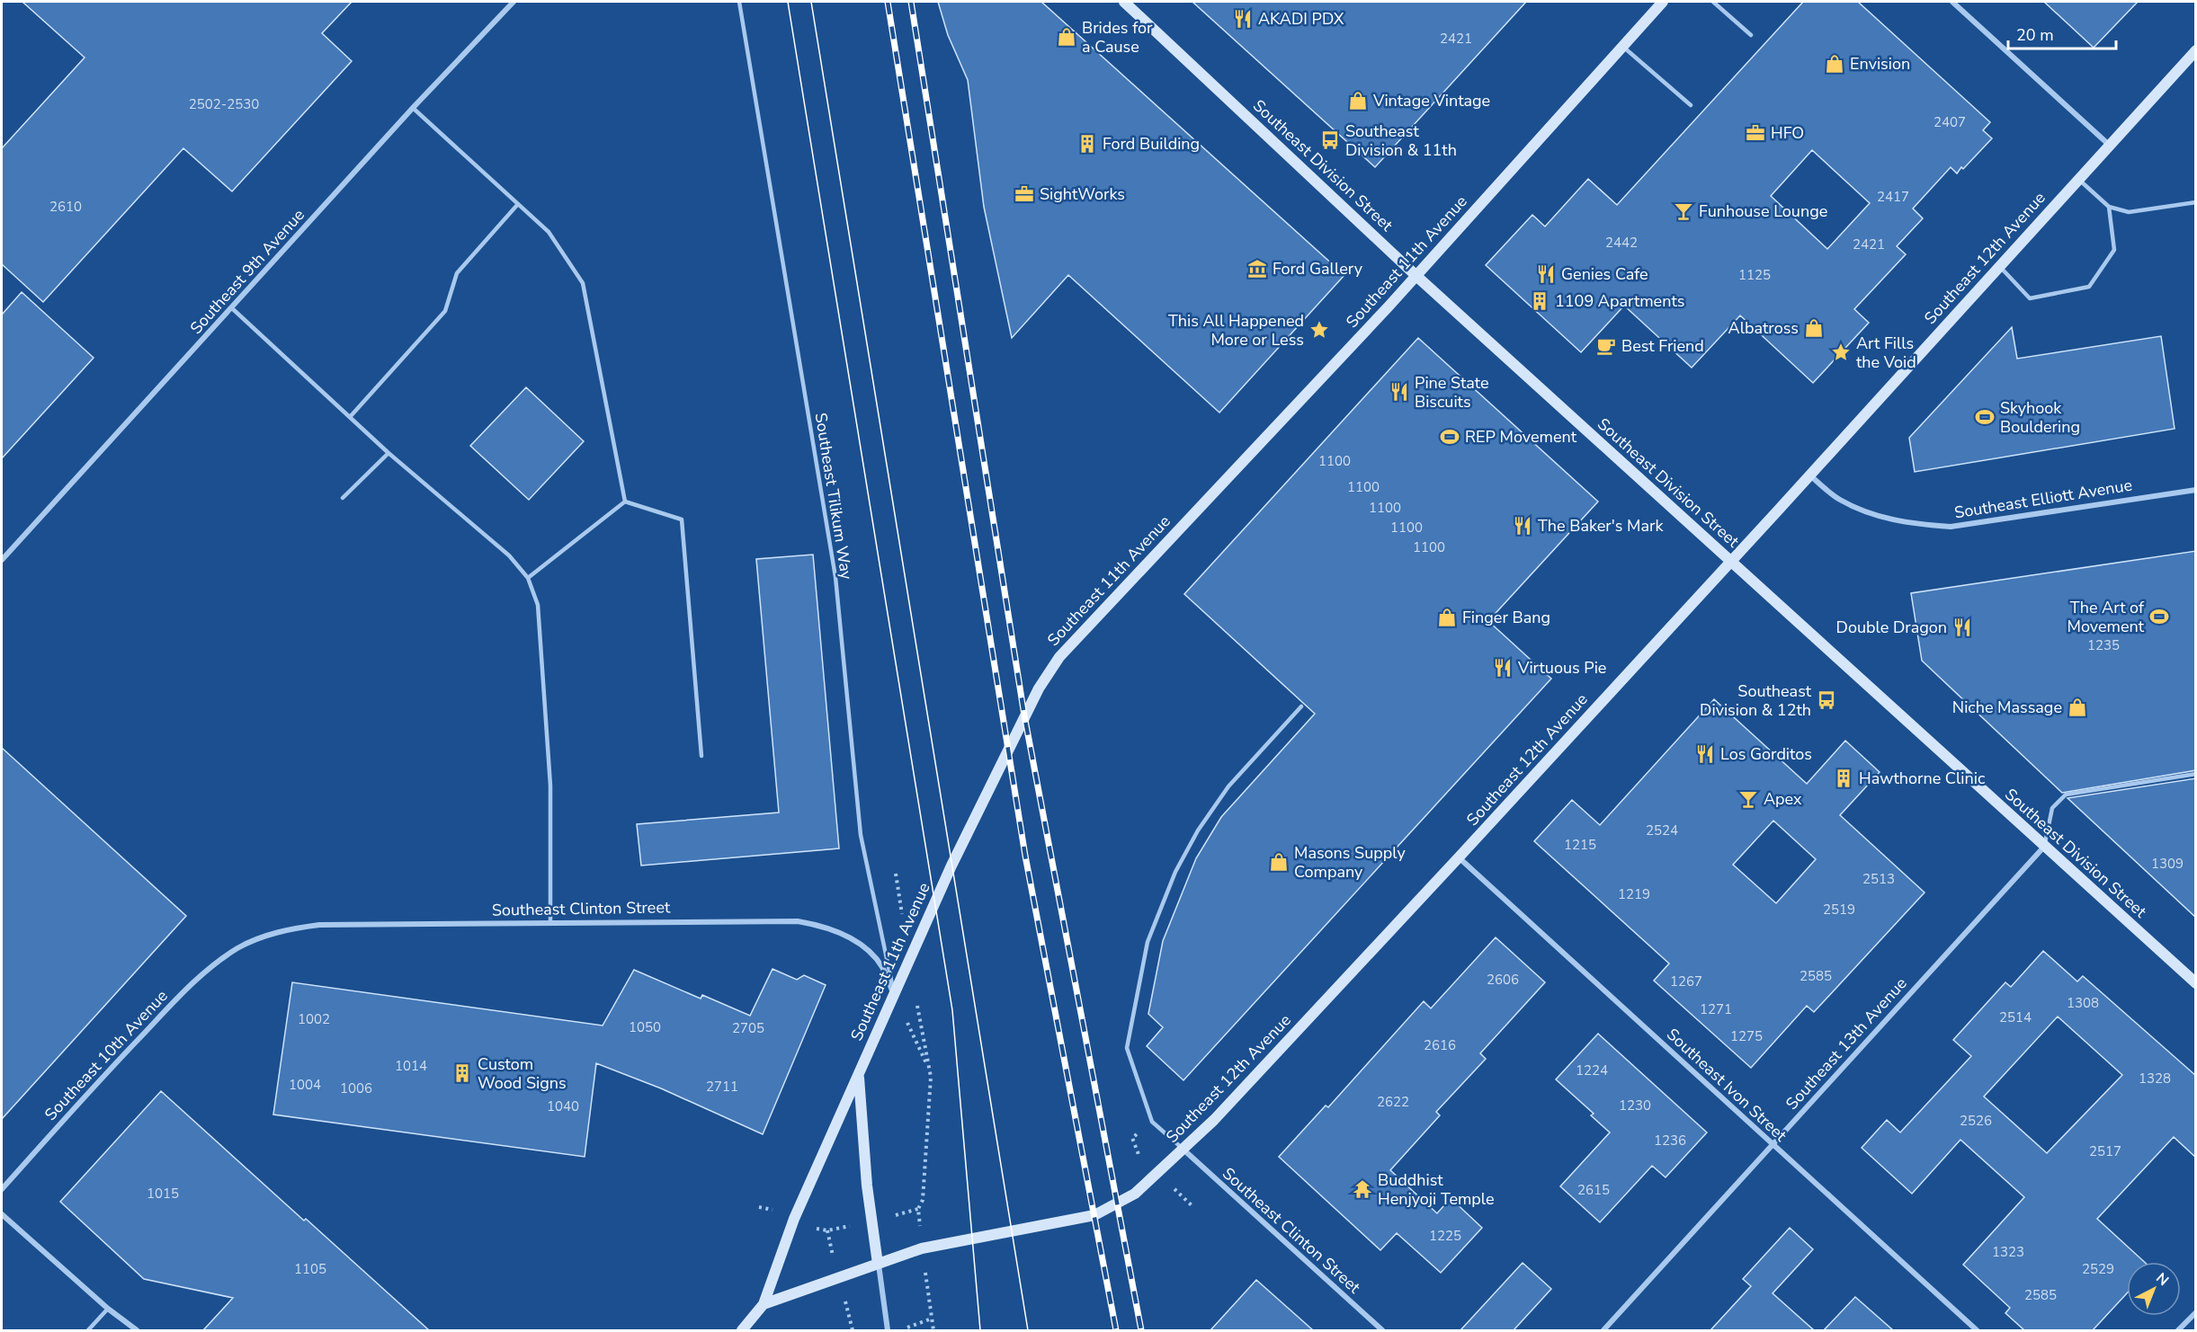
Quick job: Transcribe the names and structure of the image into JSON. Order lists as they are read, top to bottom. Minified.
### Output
{"streets":{"main road":["Southeast Division Street","Southeast 12th Avenue","Southeast 11th Avenue"],"street":["Southeast 9th Avenue","Southeast Elliott Avenue","Southeast Clinton Street","Southeast 13th Avenue","Southeast 10th Avenue","Southeast Ivon Street"],"lane":["Southeast Tilikum Way"]},"crossings":[["Southeast Division Street","Southeast 12th Avenue"],["Southeast Division Street","Southeast 11th Avenue"],["Southeast Division Street","Southeast 13th Avenue"],["Southeast 12th Avenue","Southeast 11th Avenue"],["Southeast 12th Avenue","Southeast Elliott Avenue"],["Southeast 12th Avenue","Southeast Clinton Street"],["Southeast 12th Avenue","Southeast Ivon Street"],["Southeast 11th Avenue","Southeast Tilikum Way"],["Southeast 11th Avenue","Southeast Clinton Street"],["Southeast Tilikum Way","Southeast Clinton Street"],["Southeast Clinton Street","Southeast 10th Avenue"],["Southeast 13th Avenue","Southeast Ivon Street"]],"places":{"restaurant":["AKADI PDX","Genies Cafe","Pine State Biscuits","The Baker's Mark","Double Dragon","Virtuous Pie","Los Gorditos"],"shop":["Brides for a Cause","Envision","Vintage Vintage","Albatross","Finger Bang","Niche Massage","Masons Supply Company"],"office":["HFO","SightWorks"],"bus stop":["Southeast Division & 11th","Southeast Division & 12th"],"building":["Ford Building","1109 Apartments","Hawthorne Clinic","Custom Wood Signs"],"bar":["Funhouse Lounge","Apex"],"museum":["Ford Gallery"],"place":["This All Happened More or Less","Art Fills the Void"],"cafe":["Best Friend"],"sports":["Skyhook Bouldering","REP Movement","The Art of Movement"],"temple":["Buddhist Henjyoji Temple"]},"house_numbers":["2421","2502-2530","2407","2417","2610","2442","2421","1125","1100","1100","1100","1100","1100","1235","2524","1215","1309","2513","1219","2519","2585","2606","1267","1308","1271","2514","1002","1050","2705","1275","2616","1014","1224","1328","1004","2711","1006","2622","1230","1040","2526","1236","2517","2615","1015","1225","1323","1105","2529","2585"],"scale_bar":"20 m","north":"top right"}
